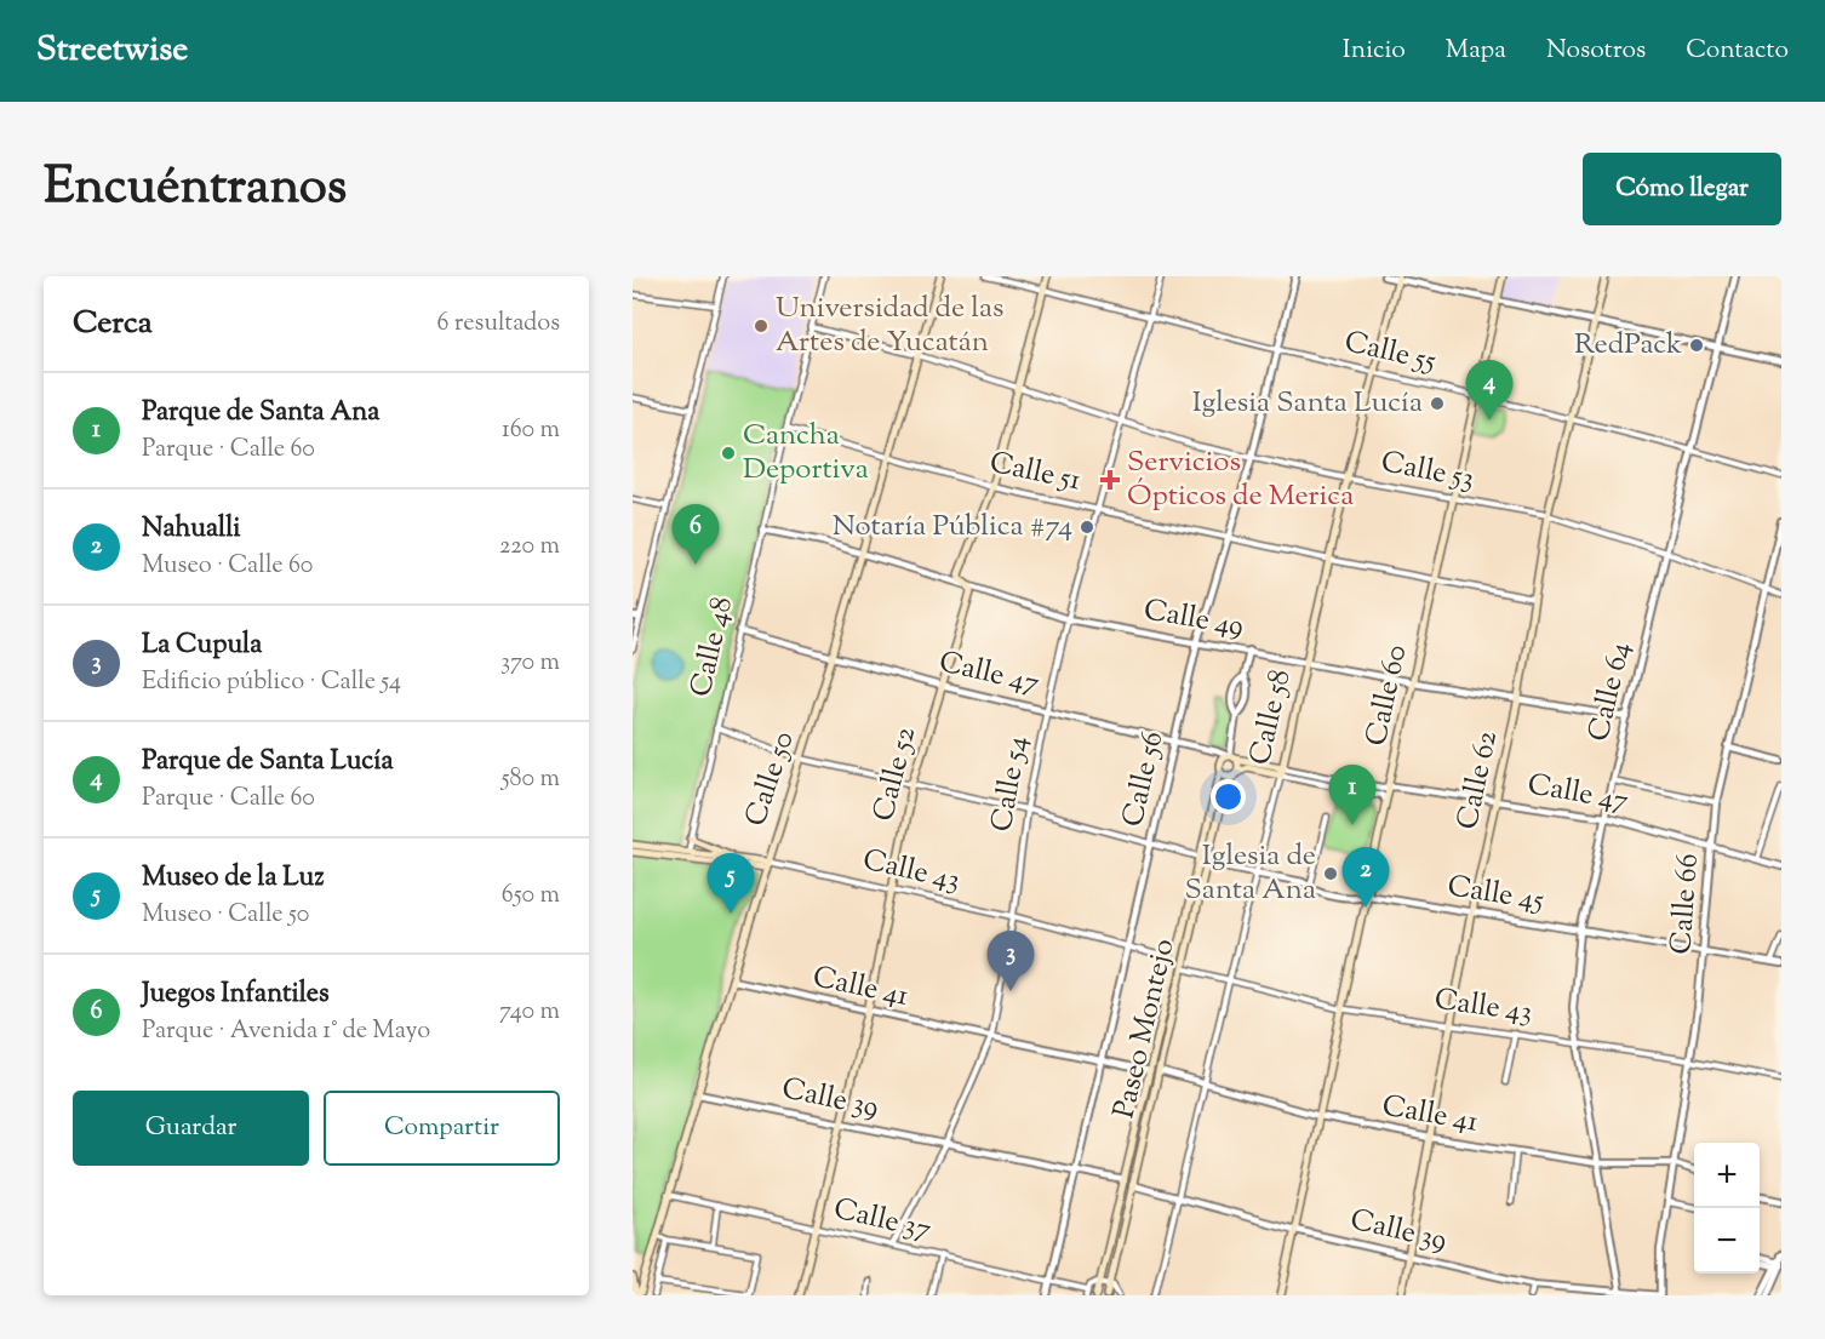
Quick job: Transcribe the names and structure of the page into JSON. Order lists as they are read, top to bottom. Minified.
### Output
{"streets":{"main road":["Calle 47","Calle 60","Calle 58","Calle 52","Calle 50","Calle 62","Calle 43","Paseo Montejo"],"street":["Calle 55","Calle 53","Calle 51","Calle 49","Calle 48","Calle 64","Calle 56","Calle 54","Calle 45","Calle 66","Calle 41","Calle 39","Calle 37"]},"crossings":[["Calle 55","Calle 64"],["Calle 55","Calle 60"],["Calle 55","Calle 58"],["Calle 55","Calle 52"],["Calle 55","Calle 56"],["Calle 55","Calle 62"],["Calle 55","Calle 54"],["Calle 53","Calle 48"],["Calle 53","Calle 64"],["Calle 53","Calle 60"],["Calle 53","Calle 58"],["Calle 53","Calle 52"],["Calle 53","Calle 50"],["Calle 53","Calle 56"],["Calle 53","Calle 62"],["Calle 53","Calle 54"],["Calle 53","Calle 66"],["Calle 51","Calle 48"],["Calle 51","Calle 60"],["Calle 51","Calle 58"],["Calle 51","Calle 52"],["Calle 51","Calle 50"],["Calle 51","Calle 56"],["Calle 51","Calle 62"],["Calle 51","Calle 54"],["Calle 49","Calle 48"],["Calle 49","Calle 64"],["Calle 49","Calle 60"],["Calle 49","Calle 58"],["Calle 49","Calle 52"],["Calle 49","Calle 50"],["Calle 49","Calle 56"],["Calle 49","Calle 62"],["Calle 49","Calle 54"],["Calle 48","Calle 47"],["Calle 48","Calle 43"],["Calle 47","Calle 64"],["Calle 47","Calle 60"],["Calle 47","Calle 58"],["Calle 47","Calle 52"],["Calle 47","Calle 50"],["Calle 47","Calle 56"],["Calle 47","Calle 62"],["Calle 47","Calle 54"],["Calle 47","Calle 66"],["Calle 47","Paseo Montejo"],["Calle 64","Calle 43"],["Calle 64","Calle 45"],["Calle 64","Calle 41"],["Calle 64","Calle 39"],["Calle 60","Calle 43"],["Calle 60","Calle 45"],["Calle 60","Calle 41"],["Calle 60","Calle 39"],["Calle 58","Calle 43"],["Calle 58","Calle 45"],["Calle 58","Calle 41"],["Calle 58","Calle 39"],["Calle 52","Calle 43"],["Calle 52","Calle 41"],["Calle 52","Calle 39"],["Calle 52","Calle 37"],["Calle 50","Calle 43"],["Calle 50","Calle 41"],["Calle 50","Calle 39"],["Calle 50","Calle 37"],["Calle 56","Calle 43"],["Calle 56","Calle 41"],["Calle 56","Calle 39"],["Calle 56","Calle 37"],["Calle 62","Calle 43"],["Calle 62","Calle 45"],["Calle 62","Calle 41"],["Calle 62","Calle 39"],["Calle 54","Calle 43"],["Calle 54","Calle 41"],["Calle 54","Calle 39"],["Calle 54","Calle 37"],["Calle 43","Calle 66"],["Calle 43","Paseo Montejo"],["Calle 45","Calle 66"],["Calle 45","Paseo Montejo"],["Calle 66","Calle 41"],["Calle 66","Calle 39"],["Calle 41","Paseo Montejo"],["Paseo Montejo","Calle 39"]],"places":{"other":["Universidad de las Artes de Yucatán","RedPack","Iglesia Santa Lucía","Cancha Deportiva","Notaría Pública #74","Iglesia de Santa Ana"],"health":["Servicios Ópticos de Merica"]},"page":{"header":"Streetwise","nav":["Inicio","Mapa","Nosotros","Contacto"],"title":"Encuéntranos","buttons":["Cómo llegar",["Guardar","Compartir"]],"heading":["Cerca","6 resultados"],"pins":["4","6","1","2","5","3"],"list":[{"mark":"1","name":"Parque de Santa Ana","note":"Parque · Calle 60","value":"160 m"},{"mark":"2","name":"Nahualli","note":"Museo · Calle 60","value":"220 m"},{"mark":"3","name":"La Cupula","note":"Edificio público · Calle 54","value":"370 m"},{"mark":"4","name":"Parque de Santa Lucía","note":"Parque · Calle 60","value":"580 m"},{"mark":"5","name":"Museo de la Luz","note":"Museo · Calle 50","value":"650 m"},{"mark":"6","name":"Juegos Infantiles","note":"Parque · Avenida 1° de Mayo","value":"740 m"}],"map_buttons":["+","−"]}}
